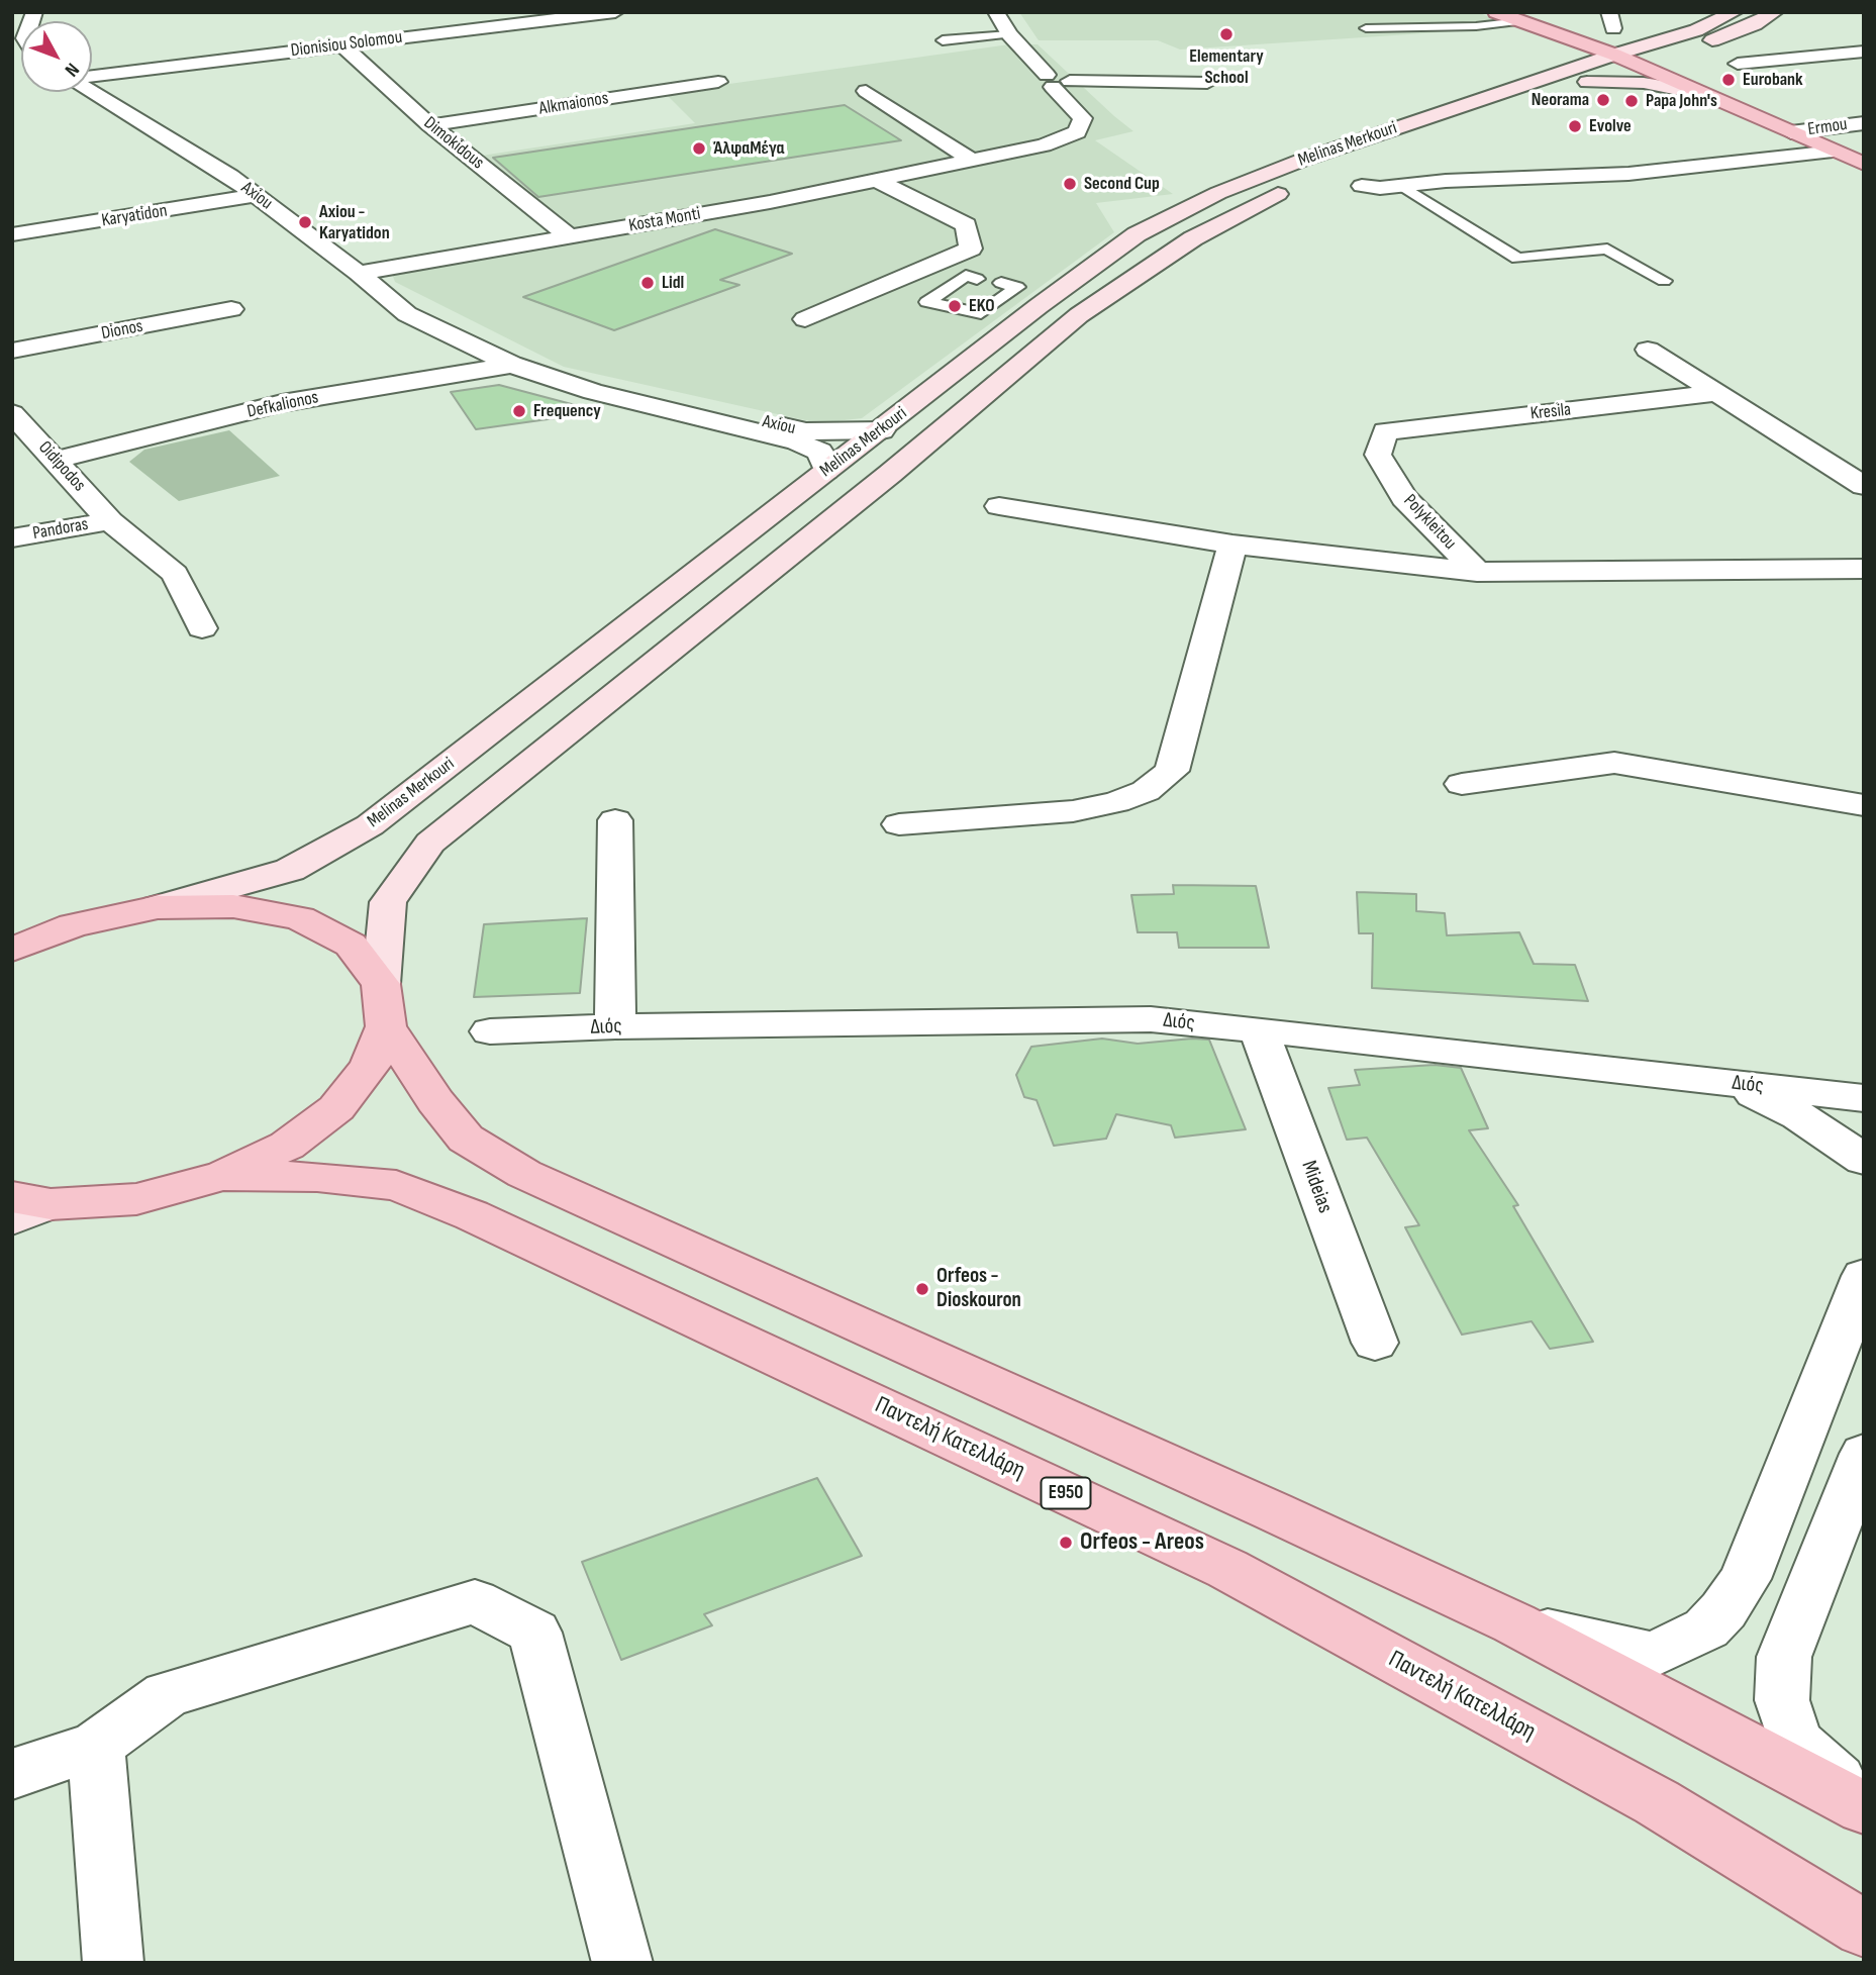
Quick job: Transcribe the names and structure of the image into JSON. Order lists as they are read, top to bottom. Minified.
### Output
{"streets":{"main road":["Melinas Merkouri","Παντελή Κατελλάρη","E950"],"street":["Dionisiou Solomou","Alkmaionos","Ermou","Dimokidous","Axiou","Karyatidon","Kosta Monti","Dionos","Defkalionos","Kresila","Oidipodos","Polykleitou","Pandoras","Διός","Mideias"]},"crossings":[["Dionisiou Solomou","Dimokidous"],["Alkmaionos","Dimokidous"],["Dimokidous","Kosta Monti"],["Melinas Merkouri","Axiou"],["Axiou","Karyatidon"],["Axiou","Kosta Monti"],["Axiou","Defkalionos"],["Defkalionos","Oidipodos"],["Kresila","Polykleitou"],["Oidipodos","Pandoras"],["Διός","Mideias"]],"places":["Elementary School","Eurobank","Neorama","Papa John's","Evolve","ΆλφαΜέγα","Second Cup","Axiou - Karyatidon","Lidl","EKO","Frequency","Orfeos - Dioskouron","Orfeos - Areos"],"north":"bottom right"}
